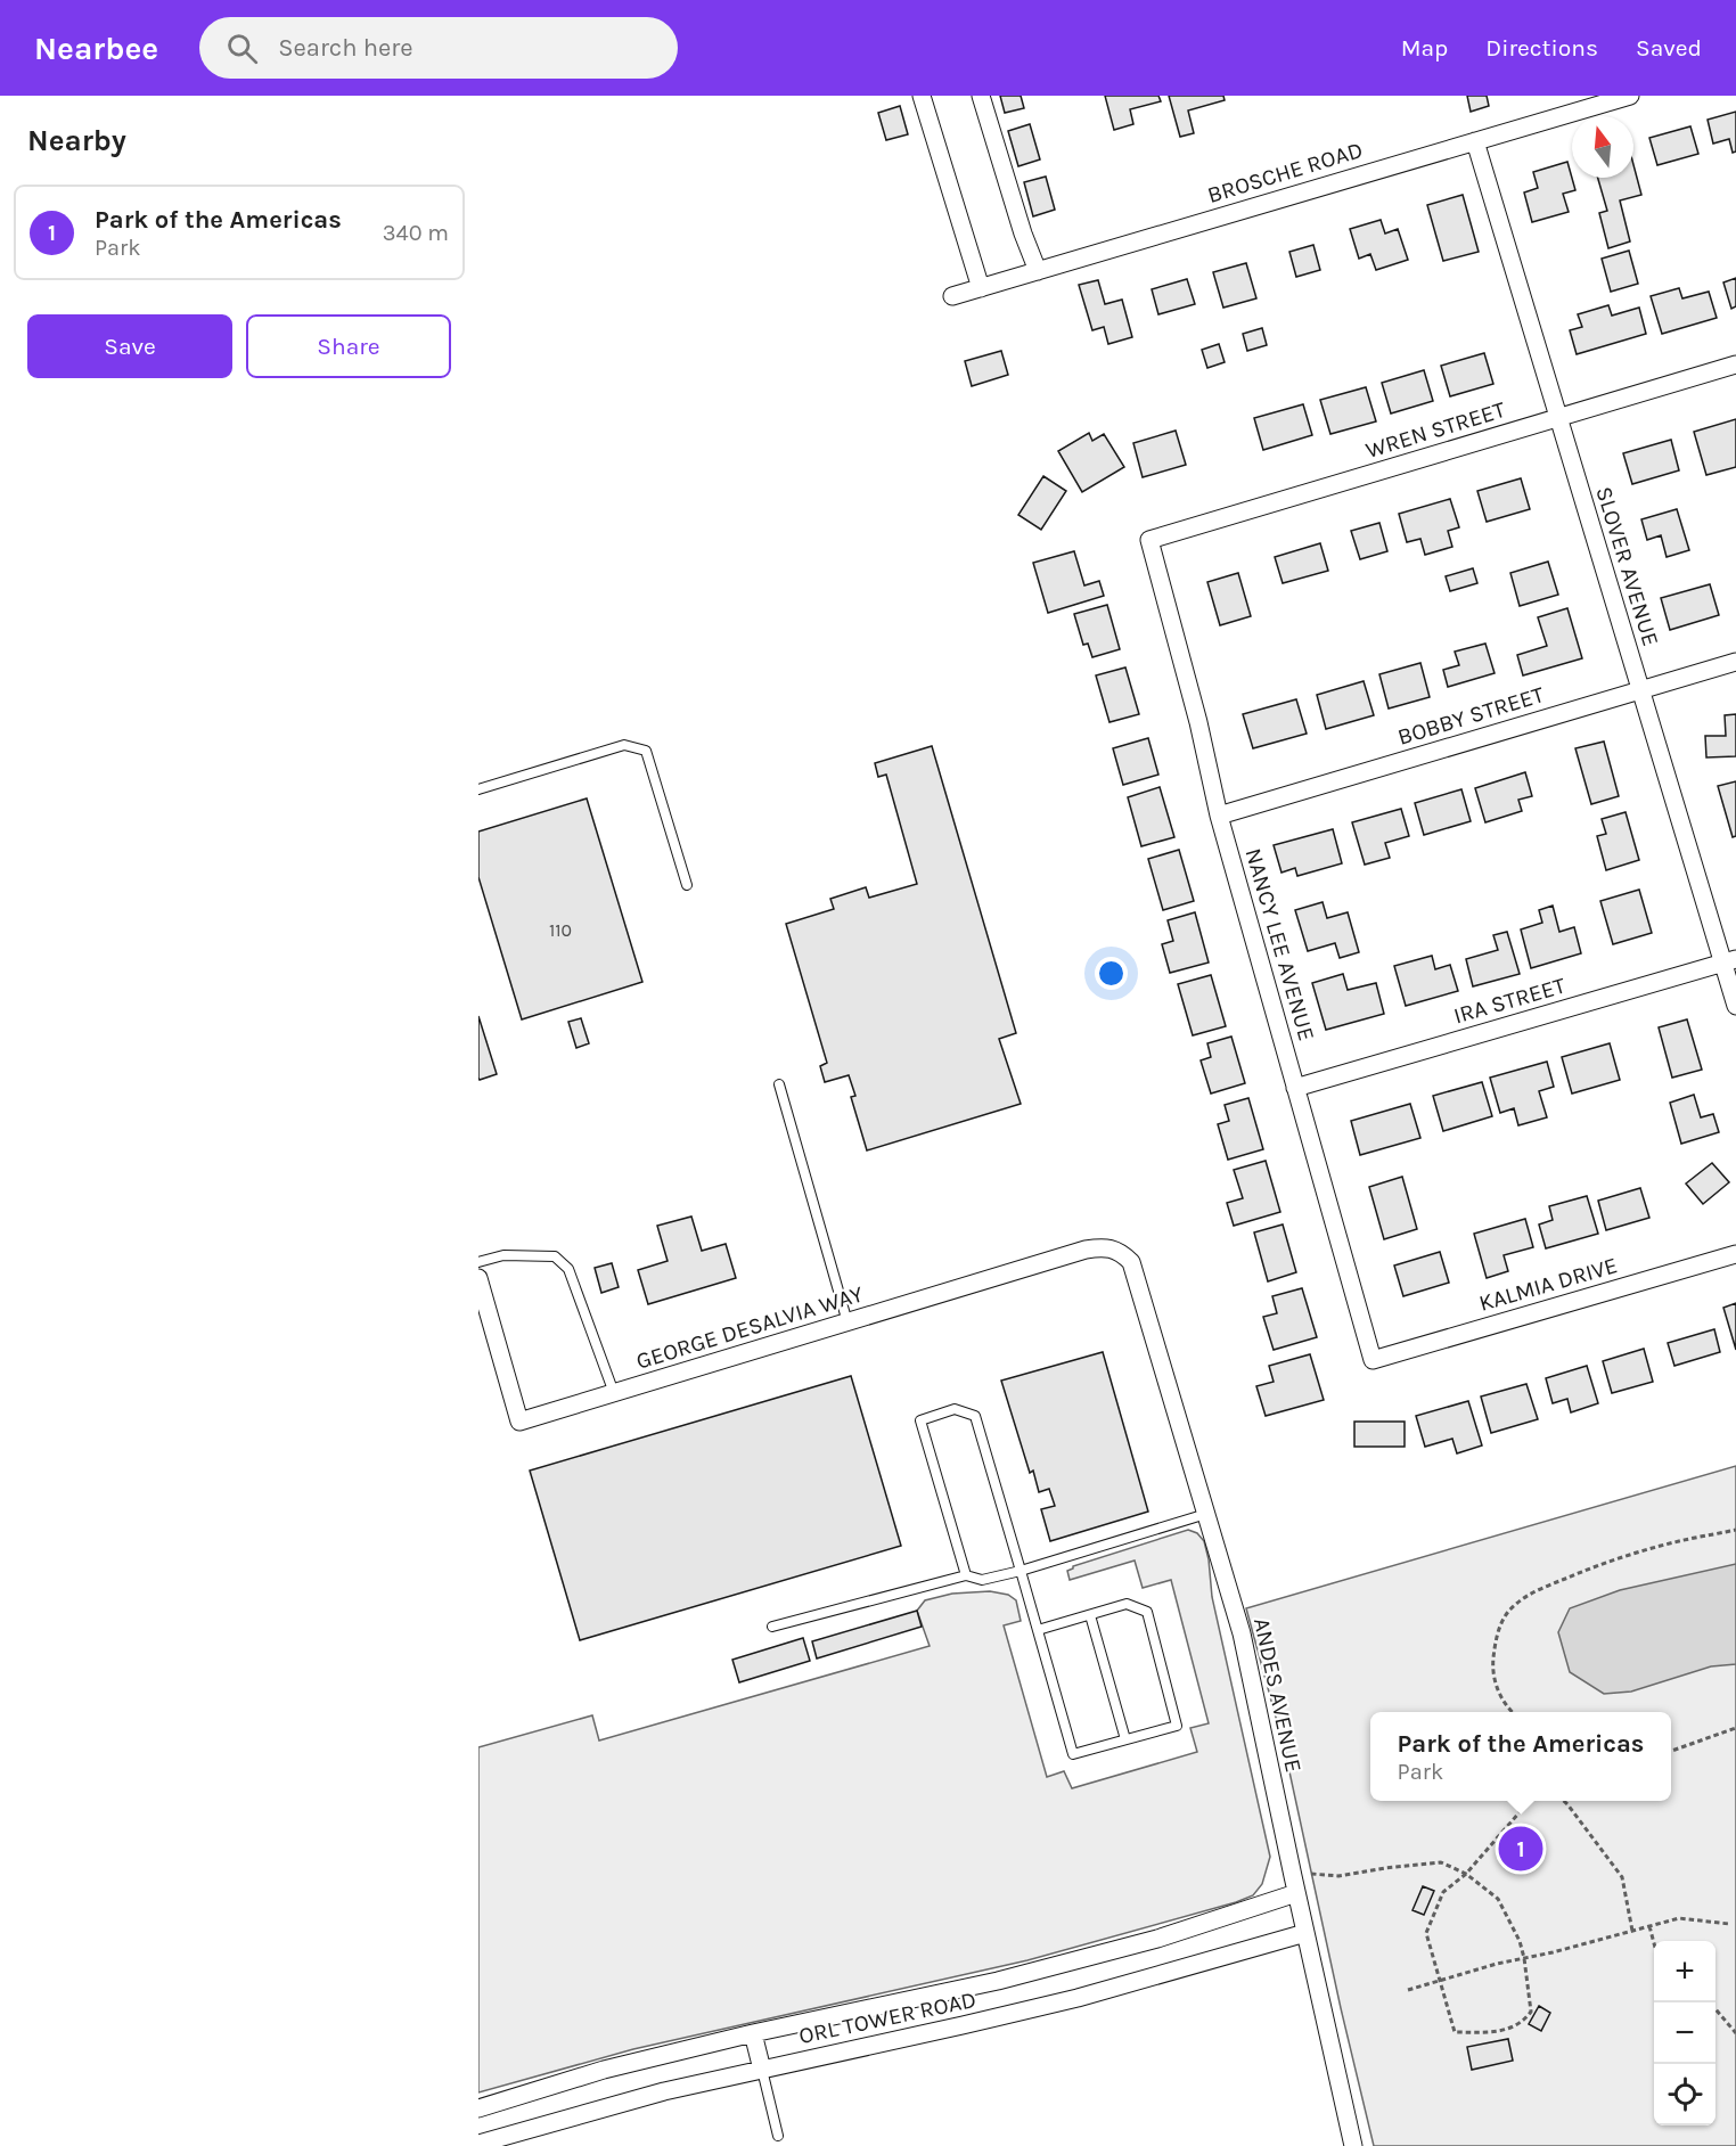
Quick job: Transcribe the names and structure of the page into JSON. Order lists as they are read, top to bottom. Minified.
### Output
{"streets":{"street":["BROSCHE ROAD","WREN STREET","SLOVER AVENUE","BOBBY STREET","NANCY LEE AVENUE","IRA STREET","KALMIA DRIVE","GEORGE DESALVIA WAY","ANDES AVENUE","ORL TOWER ROAD"]},"crossings":[["BROSCHE ROAD","SLOVER AVENUE"],["WREN STREET","SLOVER AVENUE"],["WREN STREET","NANCY LEE AVENUE"],["SLOVER AVENUE","BOBBY STREET"],["SLOVER AVENUE","IRA STREET"],["BOBBY STREET","NANCY LEE AVENUE"],["NANCY LEE AVENUE","IRA STREET"],["NANCY LEE AVENUE","KALMIA DRIVE"],["GEORGE DESALVIA WAY","ANDES AVENUE"],["ANDES AVENUE","ORL TOWER ROAD"]],"house_numbers":["110"],"north":"top","page":{"header":"Nearbee","search":"Search here","nav":["Map","Directions","Saved"],"heading":"Nearby","list":[{"mark":"1","name":"Park of the Americas","note":"Park","value":"340 m"}],"buttons":["Save","Share"],"popup":["Park of the Americas","Park"],"pins":"1","map_buttons":["+","−"]}}
